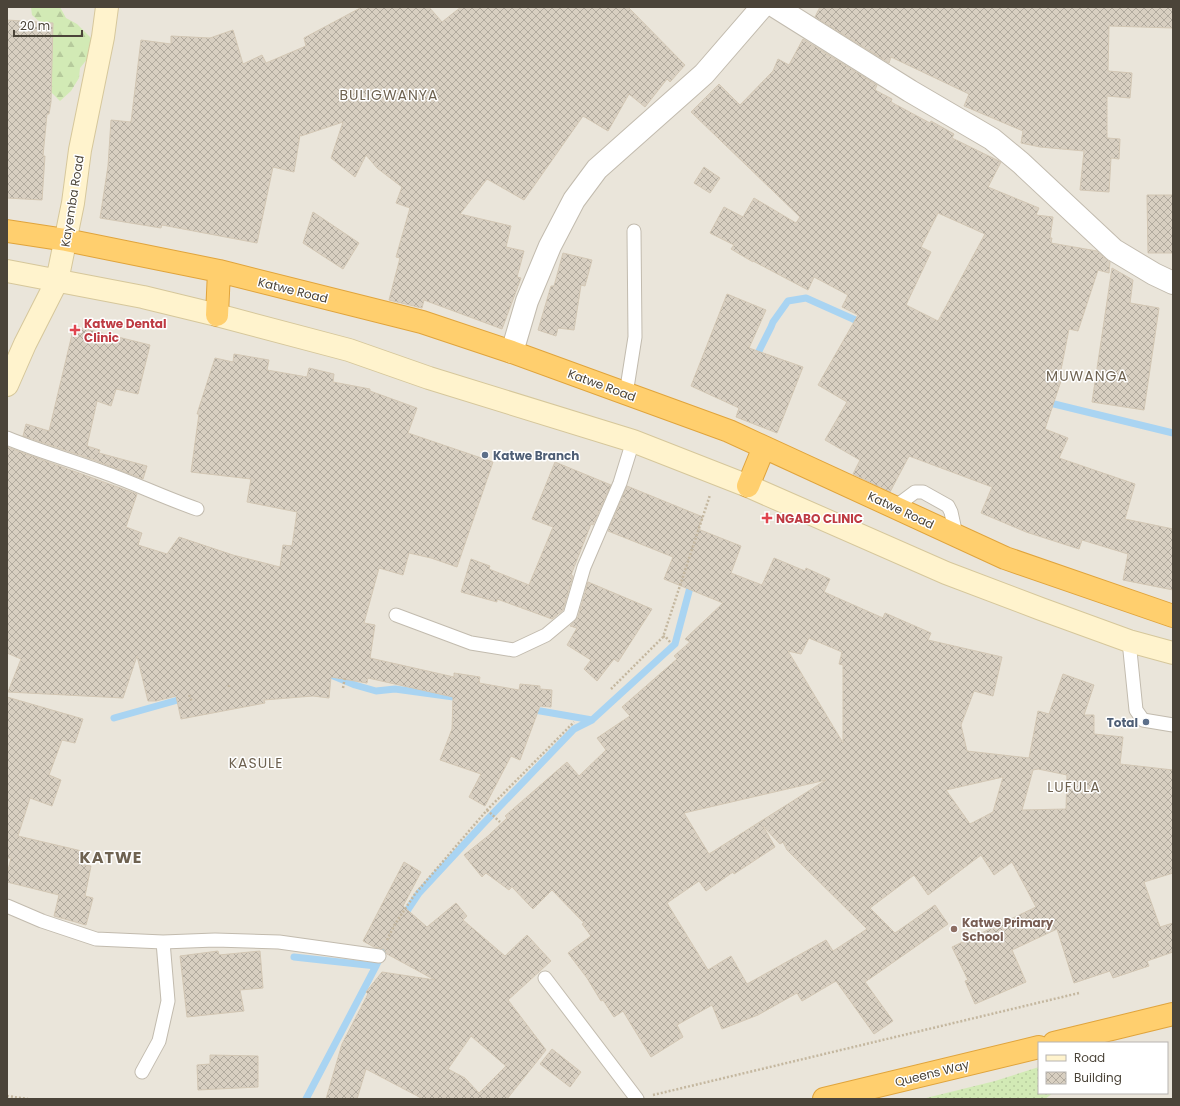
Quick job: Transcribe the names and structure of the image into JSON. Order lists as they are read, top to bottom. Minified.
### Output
{"streets":{"highway":["Katwe Road","Queens Way"],"street":["Kayemba Road"]},"crossings":[["Kayemba Road","Katwe Road"]],"districts":["BULIGWANYA","MUWANGA","KASULE","LUFULA","KATWE"],"places":{"health":["Katwe Dental Clinic","NGABO CLINIC"],"other":["Katwe Branch","Total","Katwe Primary School"]},"legend":["Road","Building"],"scale_bar":"20 m"}
